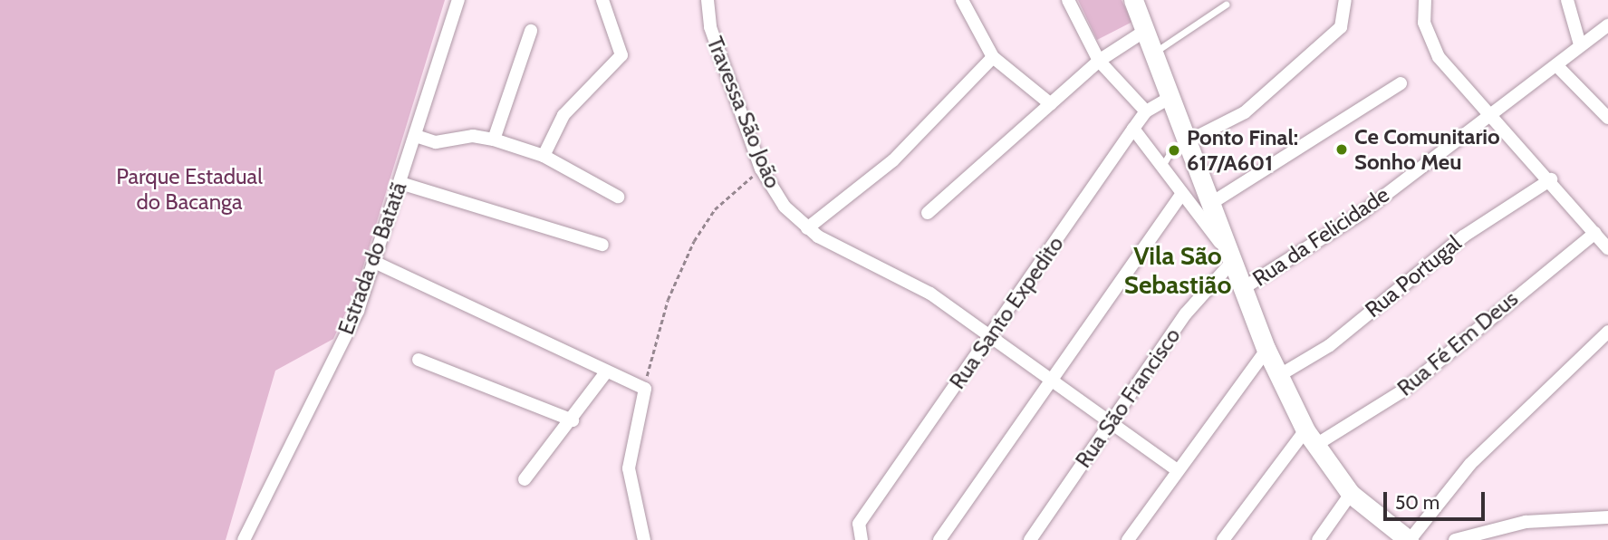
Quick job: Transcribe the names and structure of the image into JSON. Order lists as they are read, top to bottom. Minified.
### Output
{"streets":{"street":["Travessa São João","Rua da Felicidade","Estrada do Batatã","Rua Portugal","Rua Santo Expedito","Rua Fé Em Deus","Rua São Francisco"]},"crossings":[["Travessa São João","Rua Santo Expedito"],["Travessa São João","Rua São Francisco"],["Rua da Felicidade","Rua Santo Expedito"],["Rua da Felicidade","Rua São Francisco"]],"districts":["Vila São Sebastião"],"parks":["Parque Estadual do Bacanga"],"places":["Ce Comunitario Sonho Meu","Ponto Final: 617/A601"],"scale_bar":"50 m"}
